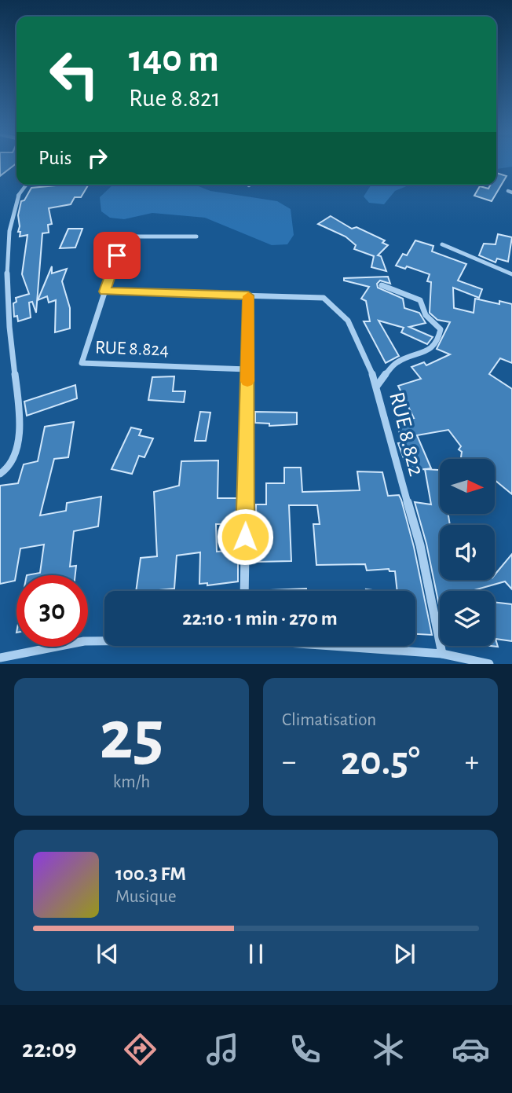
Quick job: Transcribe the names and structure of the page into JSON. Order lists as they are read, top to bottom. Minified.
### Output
{"streets":{"street":["RUE 8.824","RUE 8.822"]},"north":"right","page":{"turn":["140 m","Rue 8.821"],"then":"Puis","limit":"30","trip":"22:10 · 1 min · 270 m","tile":[["25","km/h"],"Climatisation"],"heat":["−","20.5°","+"],"song":["100.3 FM","Musique"],"tabs":"22:09"}}
